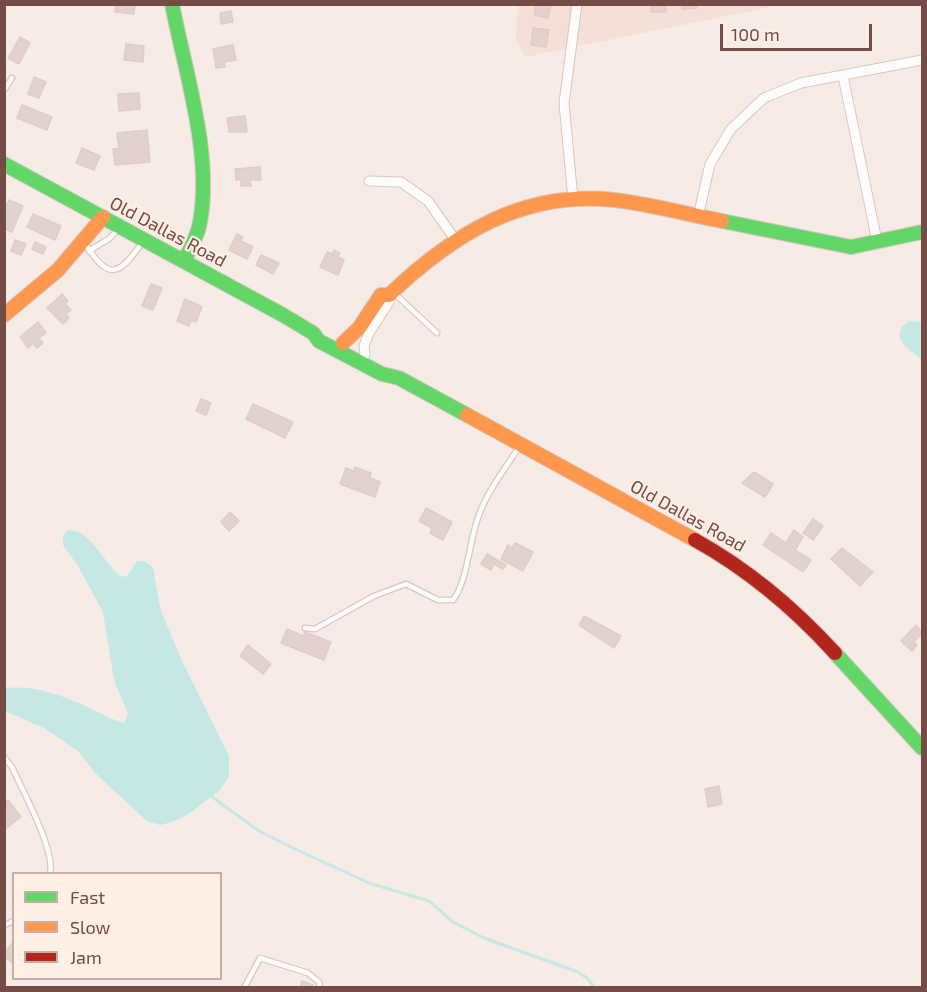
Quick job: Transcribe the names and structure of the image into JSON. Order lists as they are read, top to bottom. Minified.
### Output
{"streets":{"main road":["Old Dallas Road"]},"legend":["Fast","Slow","Jam"],"scale_bar":"100 m"}
